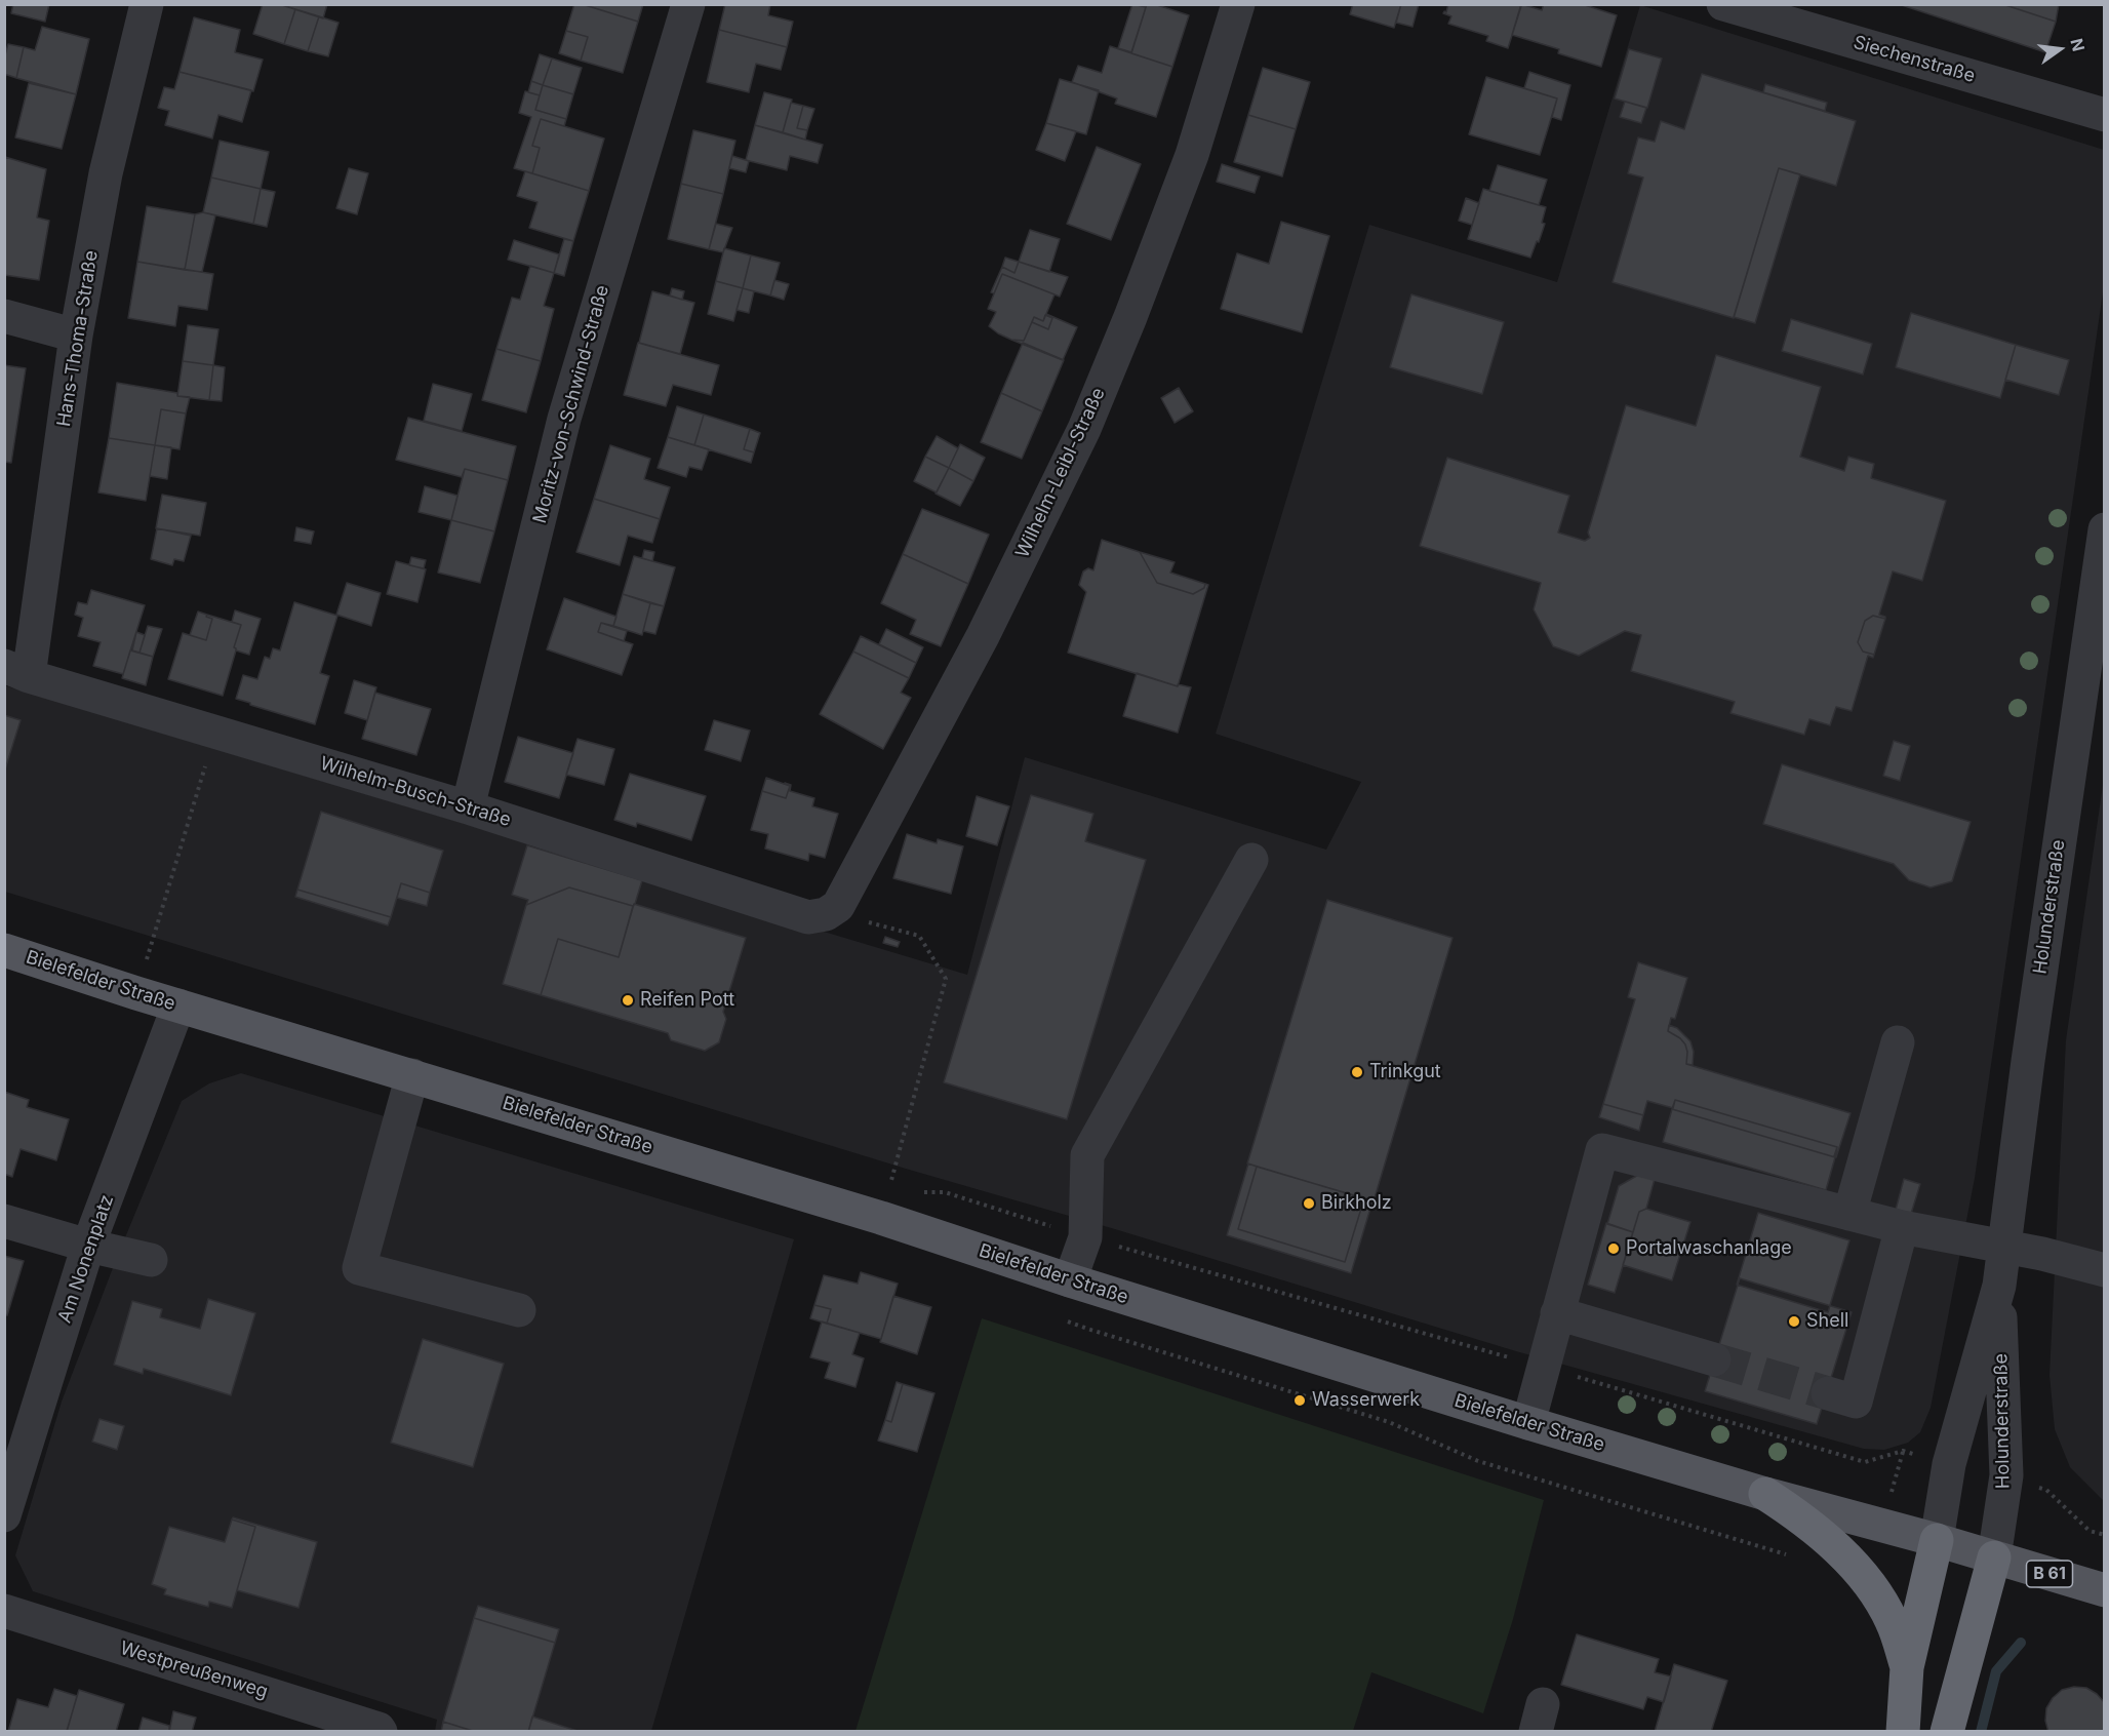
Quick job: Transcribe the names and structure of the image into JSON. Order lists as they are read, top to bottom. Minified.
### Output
{"streets":{"main road":["Bielefelder Straße","B 61"],"street":["Siechenstraße","Hans-Thoma-Straße","Moritz-von-Schwind-Straße","Wilhelm-Leibl-Straße","Wilhelm-Busch-Straße","Holunderstraße","Am Nonenplatz","Westpreußenweg"]},"crossings":[["Hans-Thoma-Straße","Wilhelm-Busch-Straße"],["Moritz-von-Schwind-Straße","Wilhelm-Busch-Straße"],["Wilhelm-Leibl-Straße","Wilhelm-Busch-Straße"],["Holunderstraße","Bielefelder Straße"],["Bielefelder Straße","Am Nonenplatz"]],"places":["Reifen Pott","Trinkgut","Birkholz","Portalwaschanlage","Shell","Wasserwerk"],"north":"right"}
